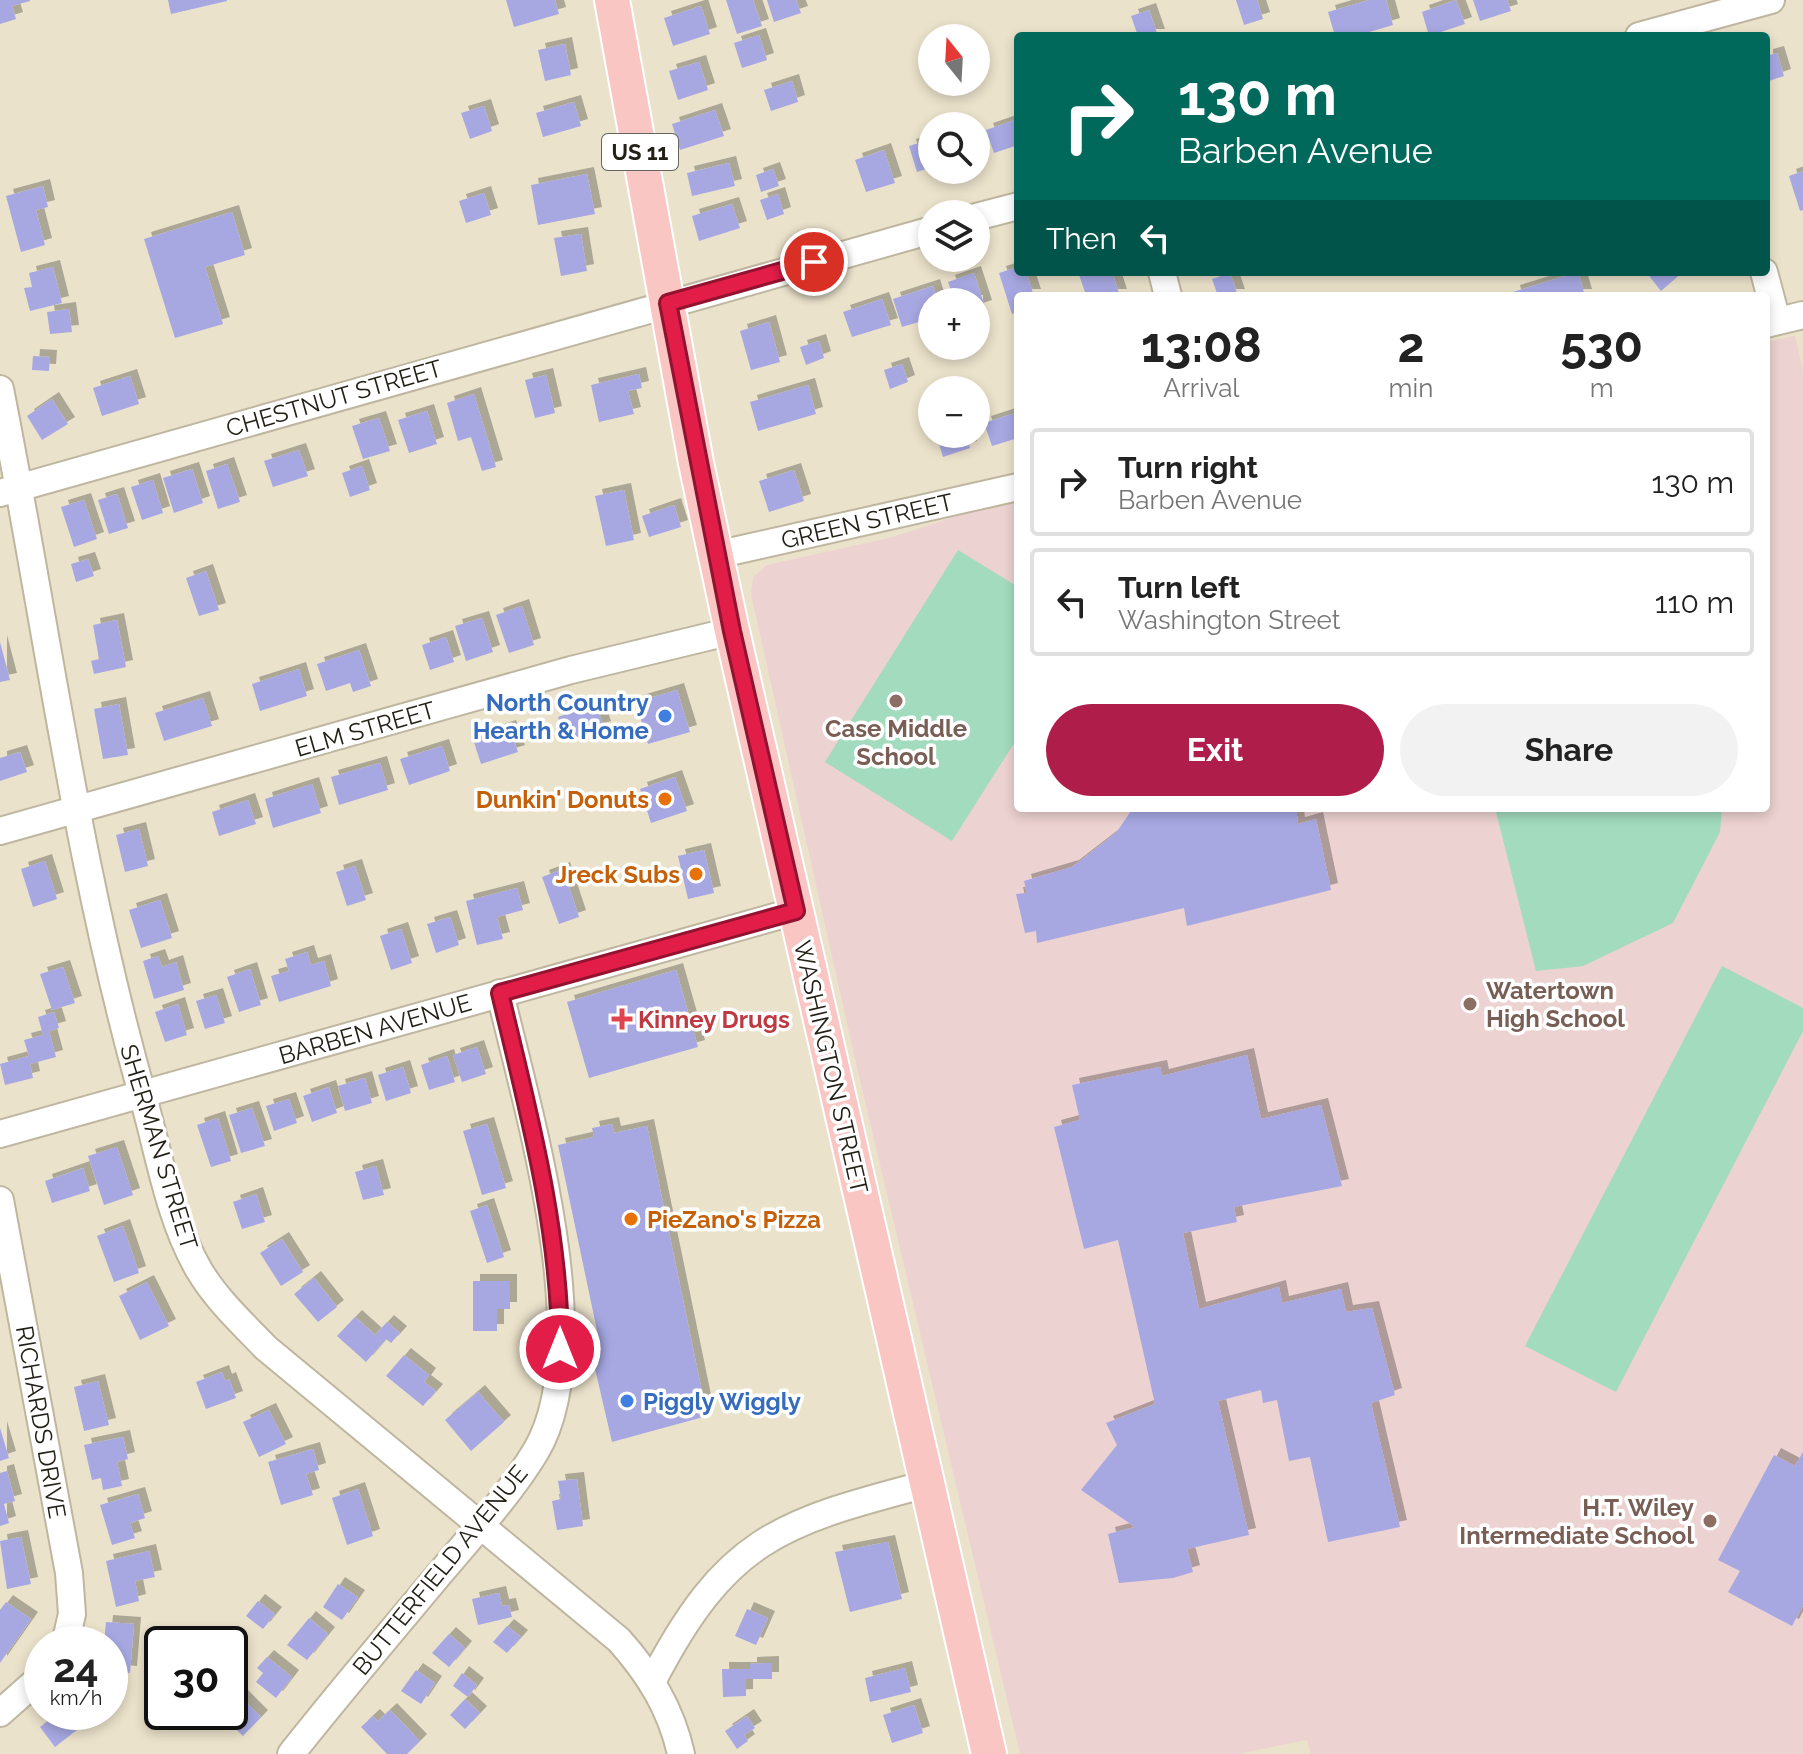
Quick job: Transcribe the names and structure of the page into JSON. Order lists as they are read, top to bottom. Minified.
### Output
{"streets":{"main road":["US 11","WASHINGTON STREET"],"street":["CHESTNUT STREET","GREEN STREET","ELM STREET","BARBEN AVENUE","SHERMAN STREET","RICHARDS DRIVE","BUTTERFIELD AVENUE"]},"crossings":[["CHESTNUT STREET","WASHINGTON STREET"],["CHESTNUT STREET","SHERMAN STREET"],["GREEN STREET","WASHINGTON STREET"],["ELM STREET","WASHINGTON STREET"],["ELM STREET","SHERMAN STREET"],["BARBEN AVENUE","WASHINGTON STREET"],["BARBEN AVENUE","SHERMAN STREET"],["BARBEN AVENUE","BUTTERFIELD AVENUE"],["SHERMAN STREET","BUTTERFIELD AVENUE"]],"places":{"other":["Case Middle School","North Country Hearth & Home","Dunkin' Donuts","Jreck Subs","Watertown High School","PieZano's Pizza","Piggly Wiggly","H.T. Wiley Intermediate School"],"health":["Kinney Drugs"]},"north":"top","page":{"map_buttons":["+","−"],"turn":["130 m","Barben Avenue"],"then":"Then","eta":["13:08","Arrival","2","min","530","m"],"list":[{"name":"Turn right","note":"Barben Avenue","value":"130 m"},{"name":"Turn left","note":"Washington Street","value":"110 m"}],"buttons":["Exit","Share"],"speed":"24 km/h","limit":"30"}}
